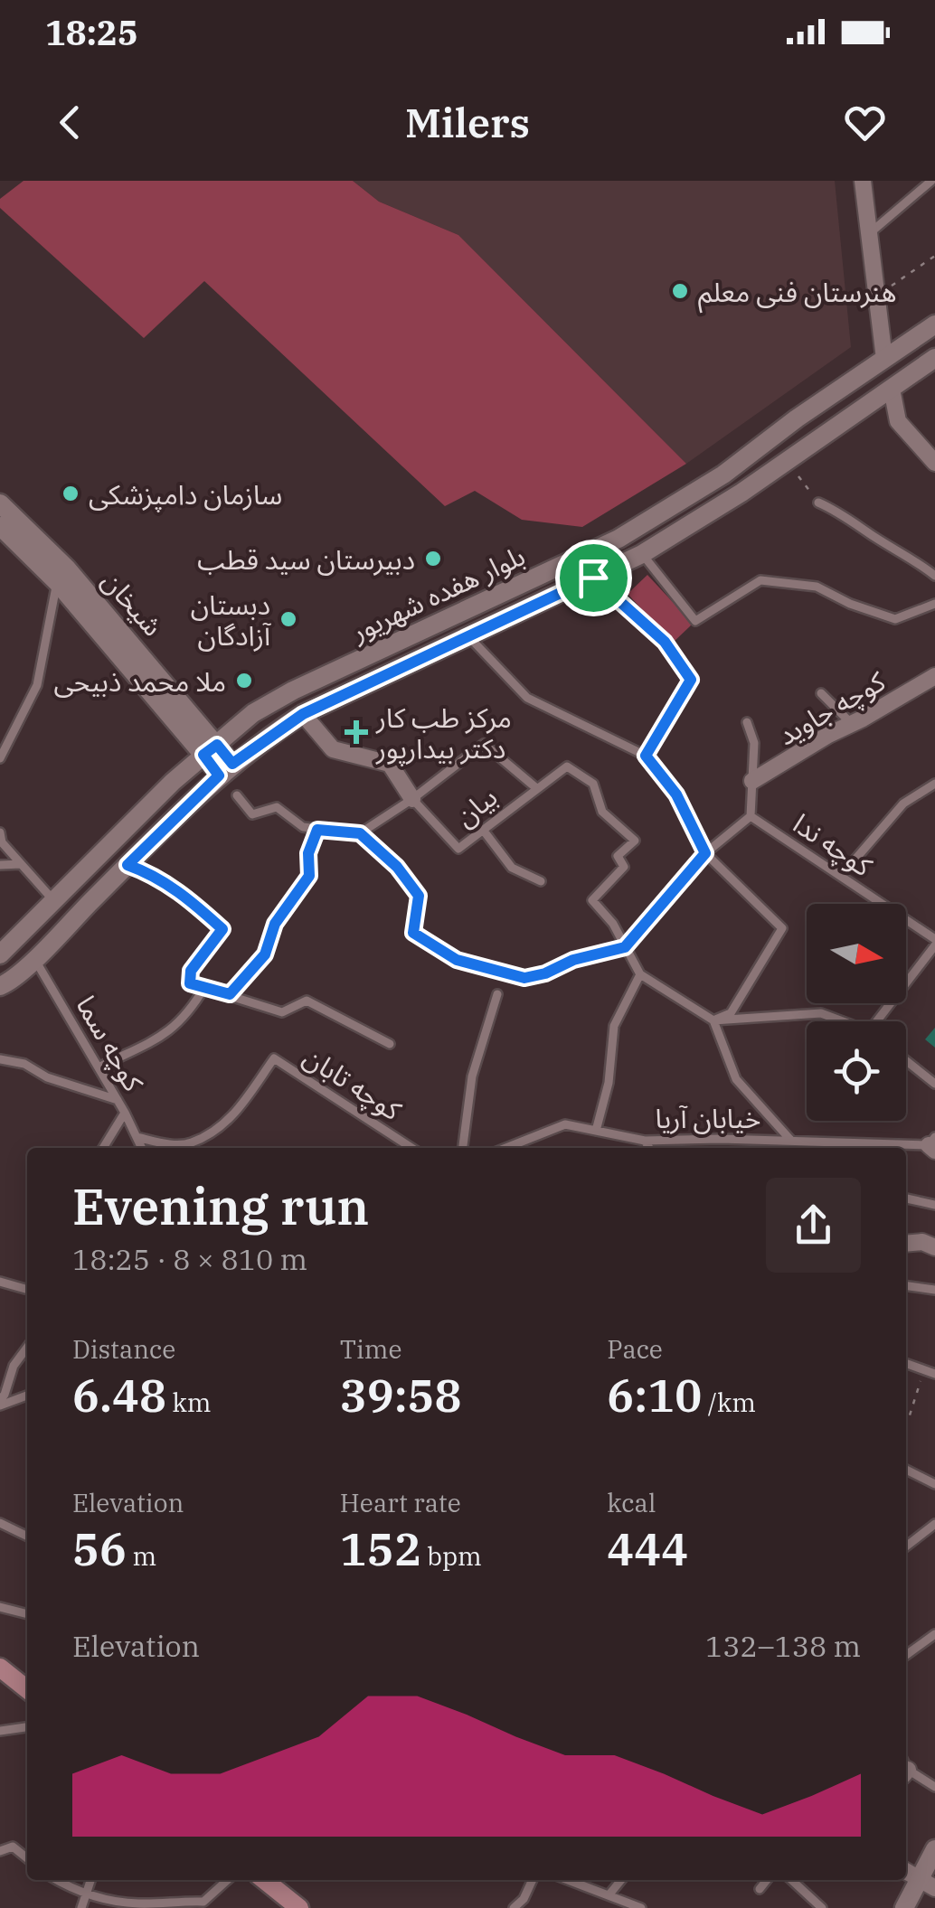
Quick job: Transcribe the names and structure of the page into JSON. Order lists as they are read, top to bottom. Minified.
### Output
{"streets":{"street":["بلوار هفده شهریور","شیخان","کوچه جاوید"],"lane":["بیان","کوچه ندا","کوچه سما","کوچه تابان","خیابان آریا"]},"crossings":[["بلوار هفده شهریور","شیخان"],["بلوار هفده شهریور","کوچه سما"],["کوچه سما","کوچه تابان"]],"places":{"other":["هنرستان فنی معلم","سازمان دامپزشکی","دبیرستان سید قطب","دبستان آزادگان","ملا محمد ذبیحی"],"health":["مرکز طب کار دکتر بیدارپور"]},"north":"right","page":{"status":"18:25","header":"Milers","heading":["Evening run","18:25 · 8 × 810 m"],"stats":[["Distance","6.48 km"],["Time","39:58"],["Pace","6:10 /km"],["Elevation","56 m"],["Heart rate","152 bpm"],["kcal","444"]],"chart":["Elevation","132–138 m"]}}
